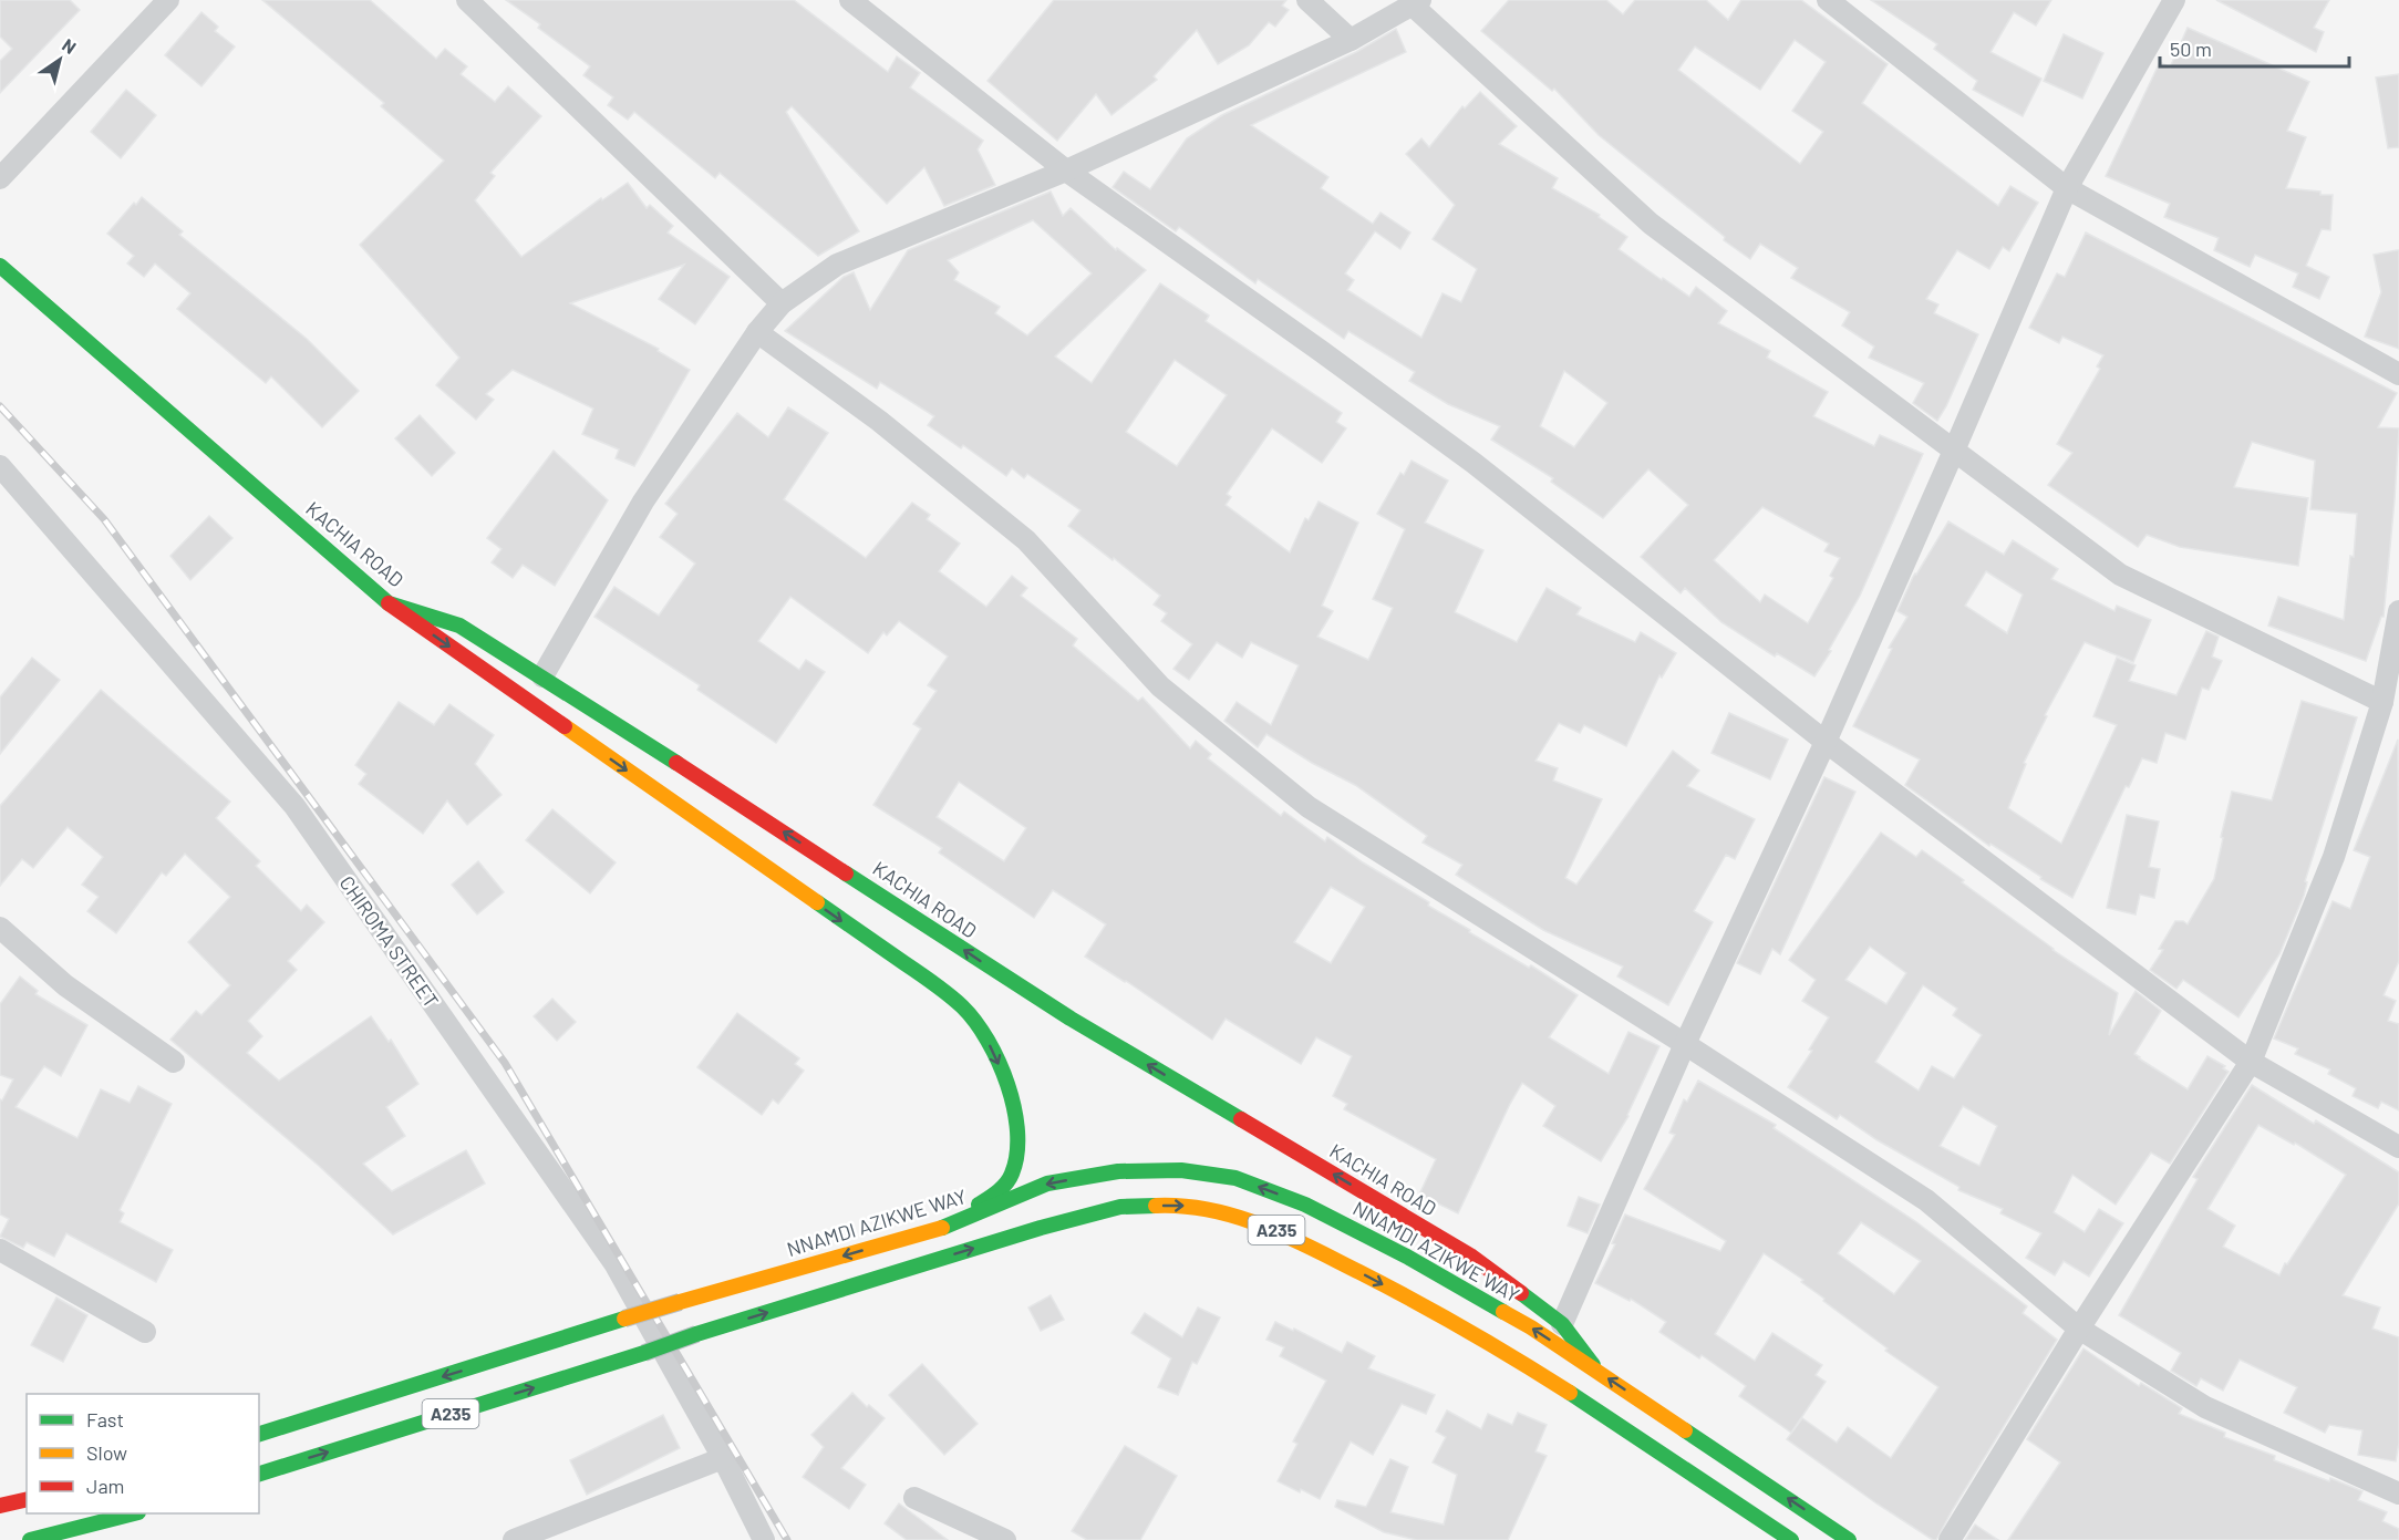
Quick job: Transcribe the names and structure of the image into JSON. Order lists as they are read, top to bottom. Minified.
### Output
{"streets":{"main road":["KACHIA ROAD","NNAMDI AZIKWE WAY","A235"],"street":["CHIROMA STREET"]},"crossings":[["KACHIA ROAD","NNAMDI AZIKWE WAY"]],"one_way":["KACHIA ROAD"],"legend":["Fast","Slow","Jam"],"scale_bar":"50 m","north":"top right"}
